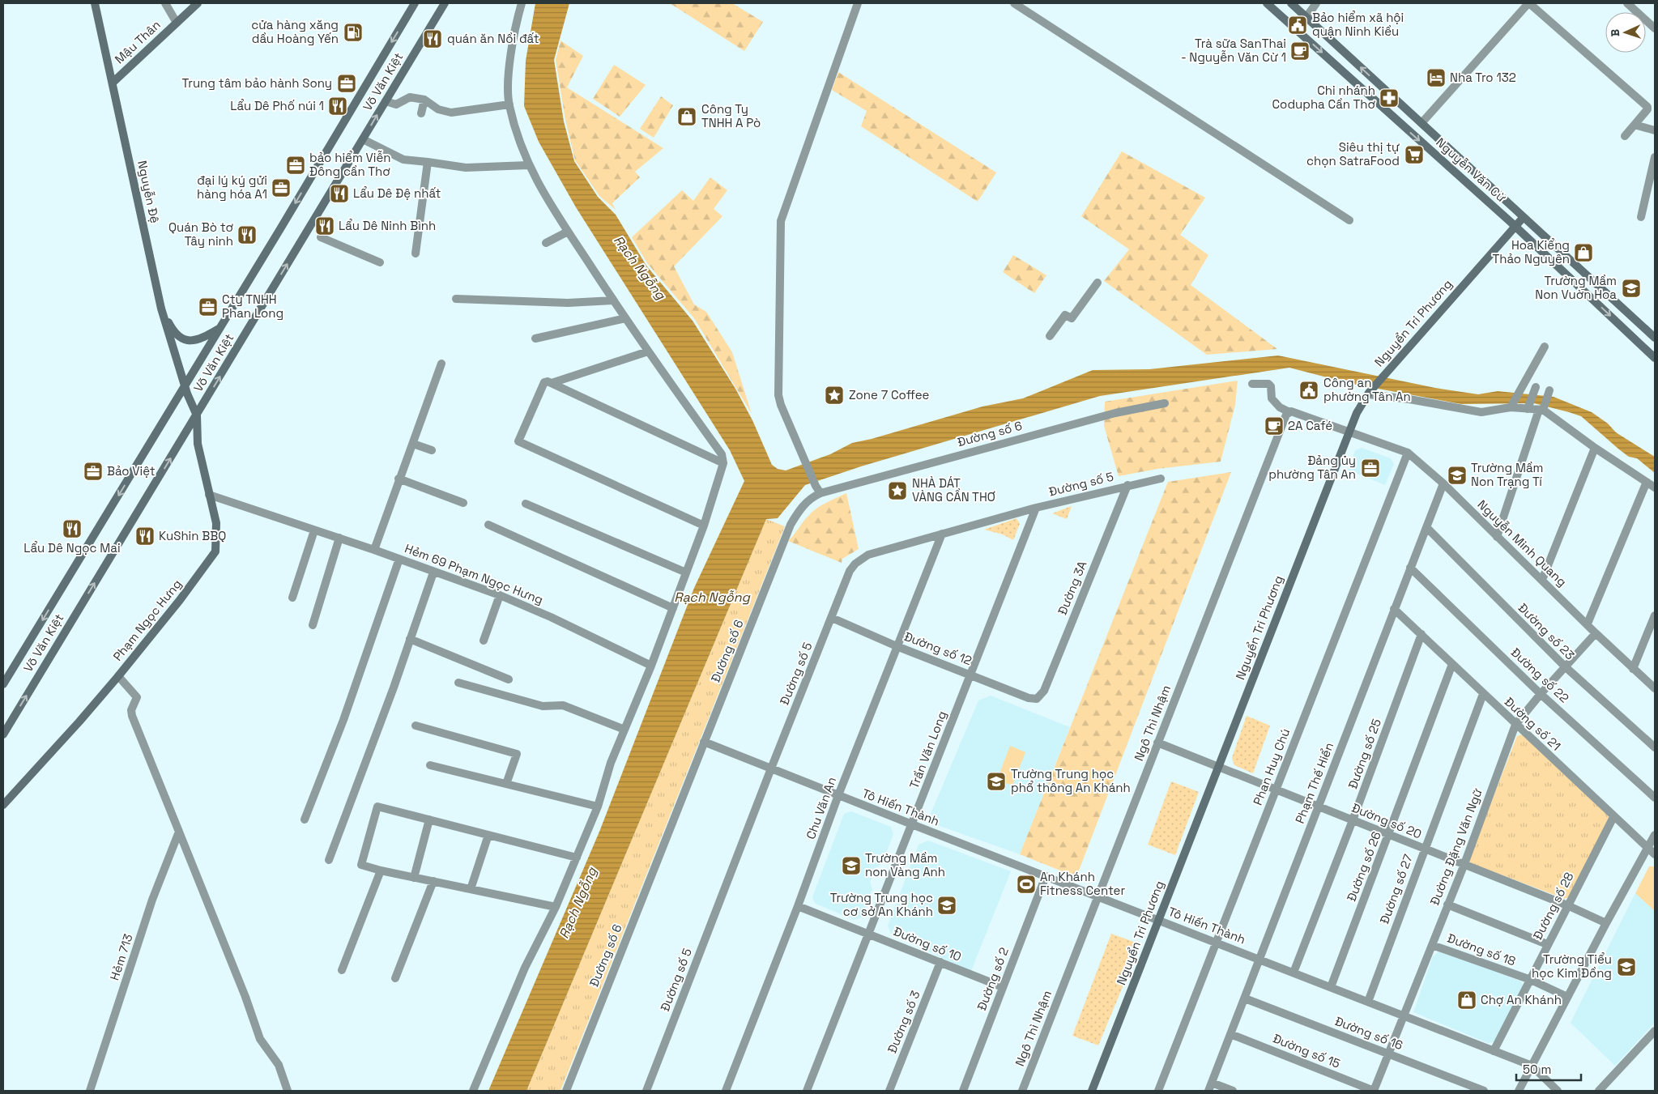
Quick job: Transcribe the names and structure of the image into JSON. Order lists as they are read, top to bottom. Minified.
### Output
{"streets":{"main road":["Mậu Thân","Võ Văn Kiệt","Nguyễn Văn Cừ","Nguyễn Đệ","Nguyển Tri Phương","Phạm Ngọc Hưng"],"street":["Đường số 6","Đường số 5","Nguyễn Minh Quang","Hẻm 69 Phạm Ngọc Hưng","Đường 3A","Đường số 23","Đường số 12","Đường số 22","Ngô Thì Nhậm","Đường số 21","Trần Văn Long","Đường số 25","Phan Huy Chú","Phạm Thế Hiển","Tô Hiến Thành","Chu Văn An","Đường số 20","Đường Đặng Văn Ngữ","Đường số 26","Đường số 27","Đường số 28","Đường số 10","Đường số 18","Hẻm 713","Đường số 2","Đường số 3","Đường số 16","Đường số 15"]},"crossings":[["Mậu Thân","Nguyễn Đệ"],["Võ Văn Kiệt","Nguyễn Đệ"],["Võ Văn Kiệt","Phạm Ngọc Hưng"],["Nguyễn Văn Cừ","Nguyển Tri Phương"],["Nguyễn Đệ","Phạm Ngọc Hưng"],["Nguyển Tri Phương","Nguyễn Minh Quang"],["Nguyển Tri Phương","Tô Hiến Thành"],["Nguyển Tri Phương","Đường số 20"],["Đường số 6","Tô Hiến Thành"],["Đường số 5","Đường 3A"],["Đường số 5","Đường số 12"],["Đường số 5","Trần Văn Long"],["Đường số 5","Tô Hiến Thành"],["Đường số 5","Chu Văn An"],["Nguyễn Minh Quang","Ngô Thì Nhậm"],["Nguyễn Minh Quang","Phan Huy Chú"],["Nguyễn Minh Quang","Phạm Thế Hiển"],["Nguyễn Minh Quang","Đường Đặng Văn Ngữ"],["Hẻm 69 Phạm Ngọc Hưng","Phạm Ngọc Hưng"],["Đường 3A","Đường số 12"],["Đường số 23","Phạm Thế Hiển"],["Đường số 23","Đường Đặng Văn Ngữ"],["Đường số 12","Trần Văn Long"],["Đường số 12","Chu Văn An"],["Đường số 22","Phạm Thế Hiển"],["Đường số 22","Đường Đặng Văn Ngữ"],["Ngô Thì Nhậm","Tô Hiến Thành"],["Ngô Thì Nhậm","Đường số 20"],["Đường số 21","Đường số 25"],["Đường số 21","Phạm Thế Hiển"],["Đường số 21","Đường Đặng Văn Ngữ"],["Đường số 21","Đường số 26"],["Đường số 21","Đường số 27"],["Đường số 21","Đường số 28"],["Trần Văn Long","Tô Hiến Thành"],["Trần Văn Long","Đường số 10"],["Đường số 25","Tô Hiến Thành"],["Đường số 25","Đường số 20"],["Phan Huy Chú","Tô Hiến Thành"],["Phan Huy Chú","Đường số 20"],["Phạm Thế Hiển","Tô Hiến Thành"],["Phạm Thế Hiển","Đường số 20"],["Phạm Thế Hiển","Đường số 16"],["Phạm Thế Hiển","Đường số 15"],["Tô Hiến Thành","Chu Văn An"],["Tô Hiến Thành","Đường Đặng Văn Ngữ"],["Tô Hiến Thành","Đường số 26"],["Tô Hiến Thành","Đường số 27"],["Tô Hiến Thành","Đường số 28"],["Tô Hiến Thành","Đường số 2"],["Chu Văn An","Đường số 10"],["Đường số 20","Đường Đặng Văn Ngữ"],["Đường số 20","Đường số 26"],["Đường số 20","Đường số 27"],["Đường số 20","Đường số 28"],["Đường Đặng Văn Ngữ","Đường số 18"],["Đường Đặng Văn Ngữ","Đường số 16"],["Đường Đặng Văn Ngữ","Đường số 15"],["Đường số 28","Đường số 18"],["Đường số 10","Đường số 2"],["Đường số 10","Đường số 3"]],"water":["Rạch Ngỗng"],"places":{"public building":["Bảo hiểm xã hội quận Ninh Kiều","Công an phường Tân An"],"fuel station":["cửa hàng xăng dầu Hoàng Yến"],"restaurant":["quán ăn Nồi đất","Lẩu Dê Phố núi 1","Lẩu Dê Đệ nhất","Lẩu Dê Ninh Bình","Quán Bò tơ Tây ninh","Lẩu Dê Ngọc Mai","KuShin BBQ"],"cafe":["Trà sữa SanThai - Nguyễn Văn Cừ 1","2A Café"],"hotel":["Nha Tro 132"],"office":["Trung tâm bảo hành Sony","bảo hiểm Viễn Đông cần Thơ","đại lý ký gửi hàng hóa A1","Cty TNHH Phan Long","Đảng ủy phường Tân An","Bảo Việt"],"pharmacy":["Chi nhánh Codupha Cần Thơ"],"shop":["Công Ty TNHH A Pò","Hoa Kiểng Thảo Nguyên","Chợ An Khánh"],"supermarket":["Siêu thị tự chọn SatraFood"],"school or university":["Trường Mầm Non Vuờn Hoa","Trường Mầm Non Trạng Tí","Trường Trung học phổ thông An Khánh","Trường Mầm non Vàng Anh","Trường Trung học cơ sở An Khánh","Trường Tiểu học Kim Đồng"],"place":["Zone 7 Coffee","NHÀ DÁT VÀNG CẦN THƠ"],"sports":["An Khánh Fitness Center"]},"scale_bar":"50 m","north":"left"}
